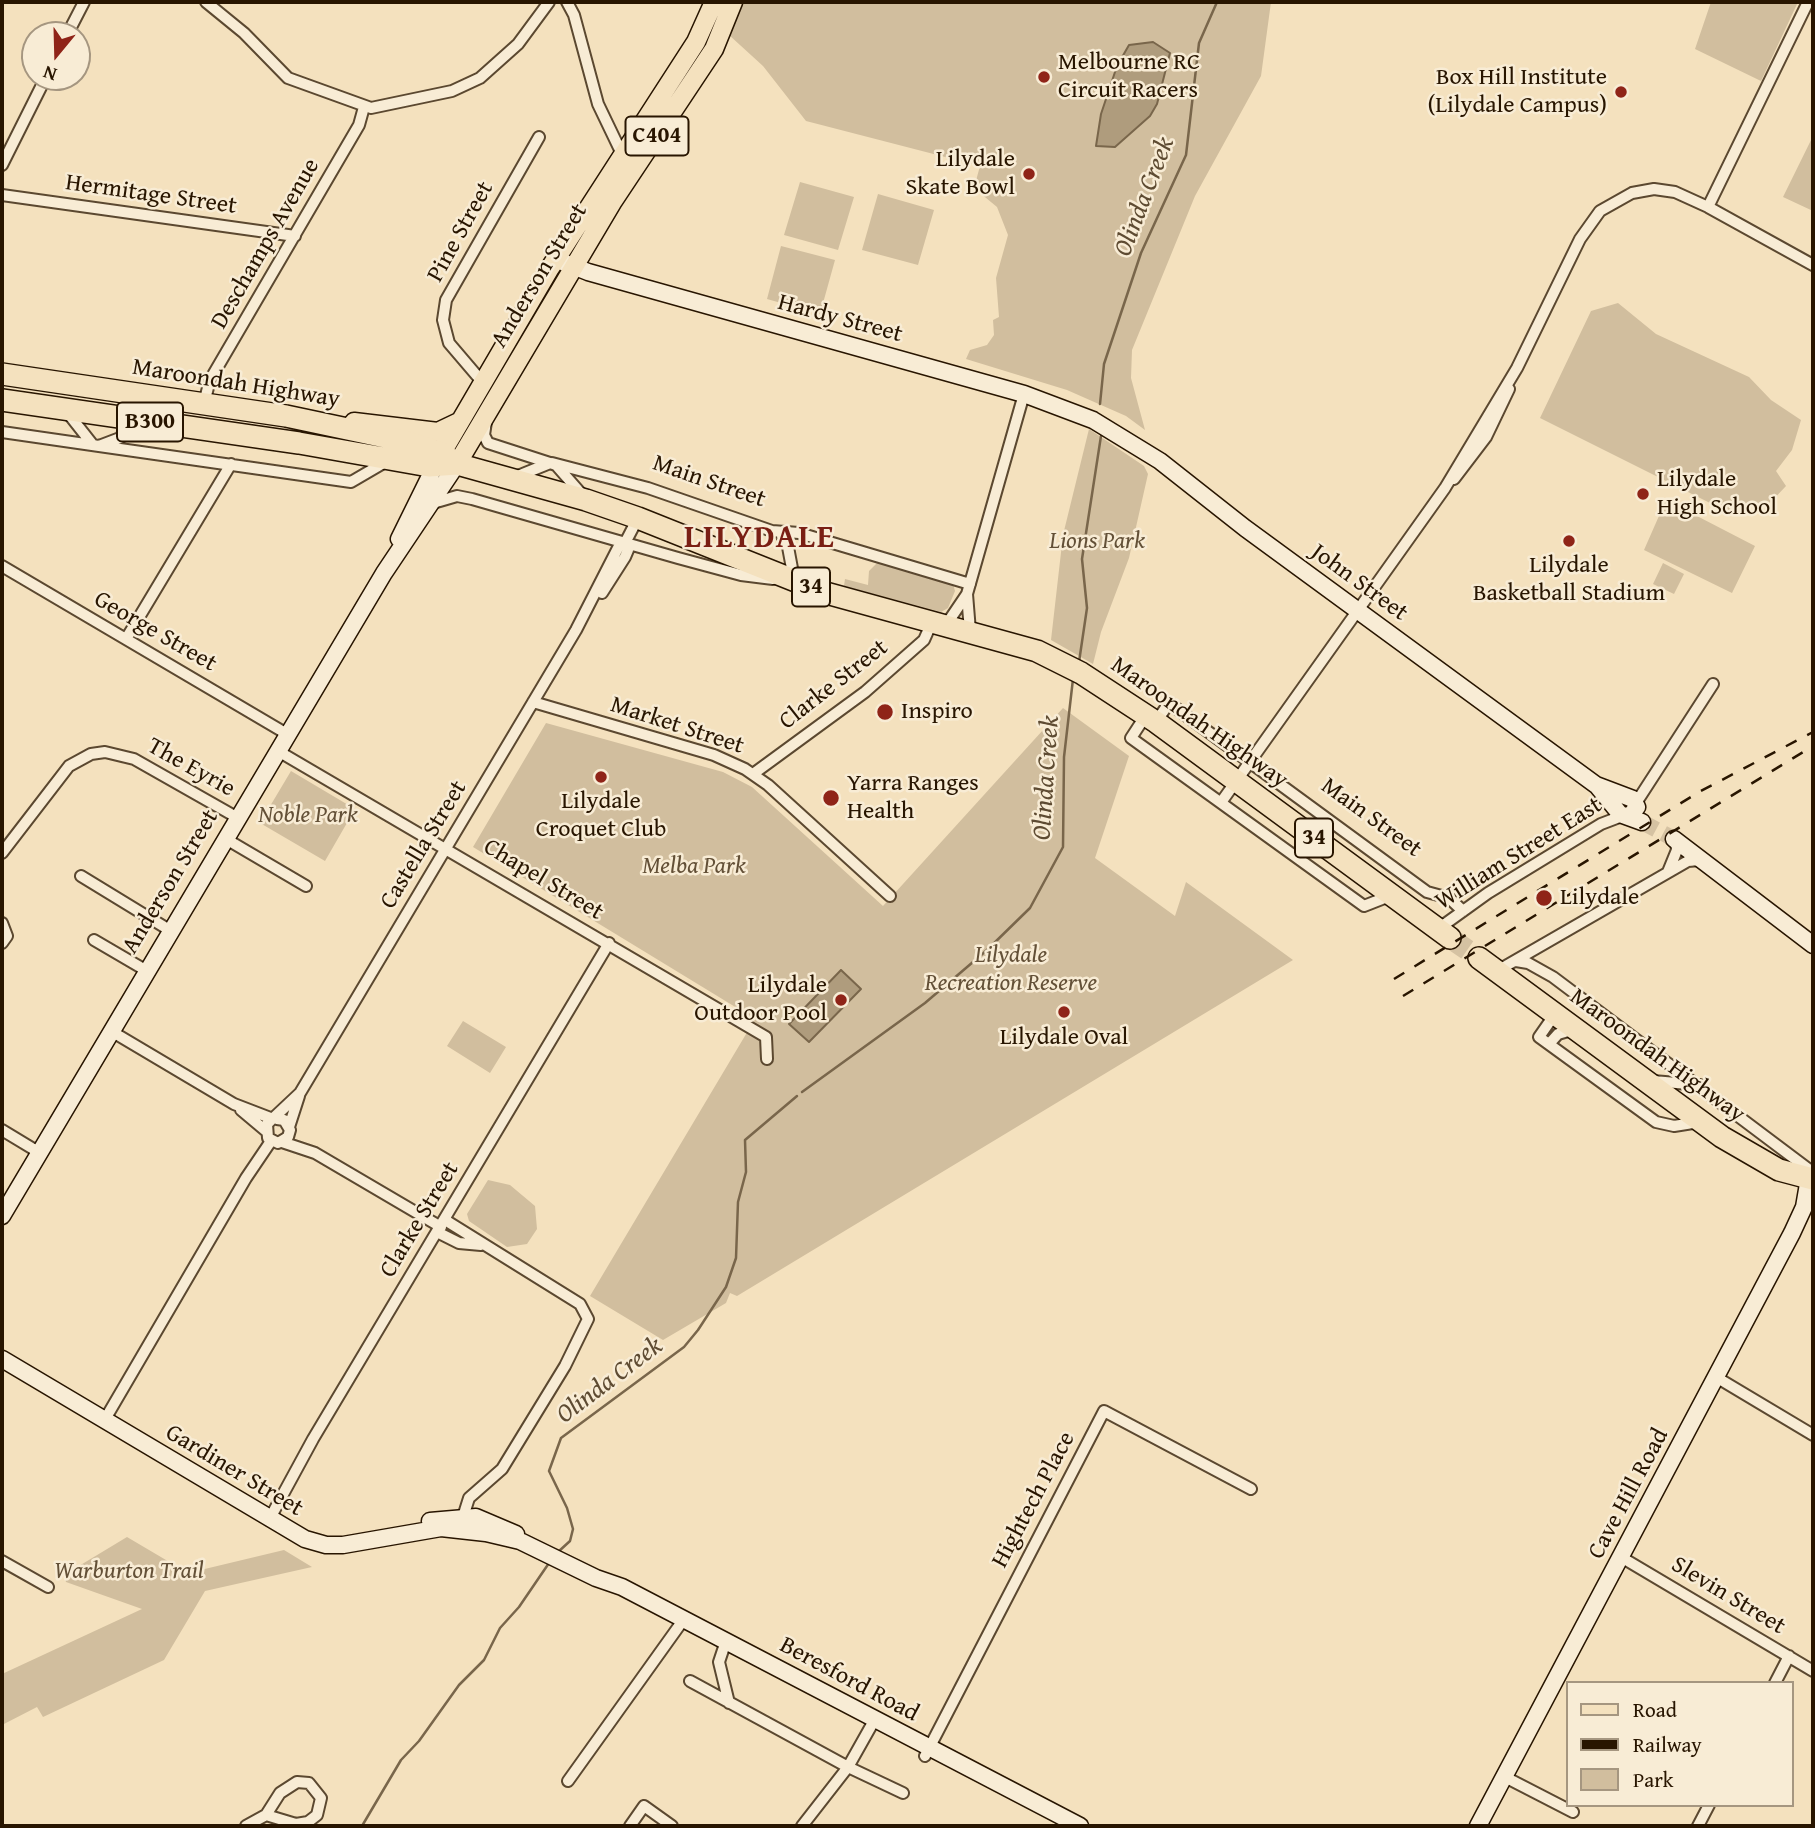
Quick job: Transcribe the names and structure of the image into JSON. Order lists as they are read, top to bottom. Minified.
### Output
{"streets":{"highway":["Maroondah Highway","B300","34"],"main road":["C404","Anderson Street","Hardy Street","John Street","Gardiner Street","Cave Hill Road","Beresford Road"],"street":["Hermitage Street","Pine Street","Deschamps Avenue","Main Street","George Street","Clarke Street","Market Street","The Eyrie","Castella Street","William Street East","Chapel Street","Hightech Place","Slevin Street"]},"crossings":[["Hermitage Street","Deschamps Avenue"],["Pine Street","Anderson Street"],["Deschamps Avenue","Maroondah Highway"],["Anderson Street","Hardy Street"],["Anderson Street","Maroondah Highway"],["Anderson Street","Main Street"],["Anderson Street","George Street"],["Anderson Street","The Eyrie"],["Anderson Street","Chapel Street"],["Hardy Street","John Street"],["Hardy Street","Clarke Street"],["Maroondah Highway","Main Street"],["Maroondah Highway","Clarke Street"],["Maroondah Highway","Castella Street"],["Maroondah Highway","William Street East"],["Maroondah Highway","Cave Hill Road"],["Main Street","Clarke Street"],["Main Street","William Street East"],["John Street","William Street East"],["Clarke Street","Market Street"],["Clarke Street","Chapel Street"],["Clarke Street","Gardiner Street"],["Market Street","Castella Street"],["Castella Street","Chapel Street"],["Gardiner Street","Beresford Road"],["Cave Hill Road","Slevin Street"],["Hightech Place","Beresford Road"]],"districts":["LILYDALE"],"water":["Olinda Creek"],"parks":["Lions Park","Noble Park","Melba Park","Lilydale Recreation Reserve","Warburton Trail"],"places":["Melbourne RC Circuit Racers","Box Hill Institute (Lilydale Campus)","Lilydale Skate Bowl","Lilydale High School","Lilydale Basketball Stadium","Inspiro","Lilydale Croquet Club","Yarra Ranges Health","Lilydale","Lilydale Outdoor Pool","Lilydale Oval"],"legend":["Road","Railway","Park"],"north":"bottom"}
